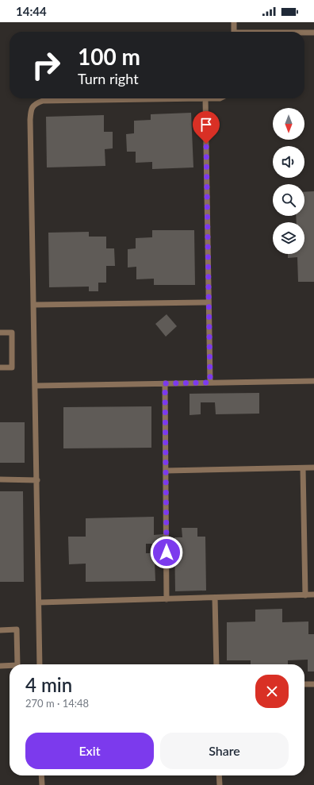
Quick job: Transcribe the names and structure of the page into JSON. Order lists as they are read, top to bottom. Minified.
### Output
{"north":"bottom","page":{"status":"14:44","turn":["100 m","Turn right"],"heading":["4 min","270 m · 14:48"],"buttons":["Exit","Share"]}}
